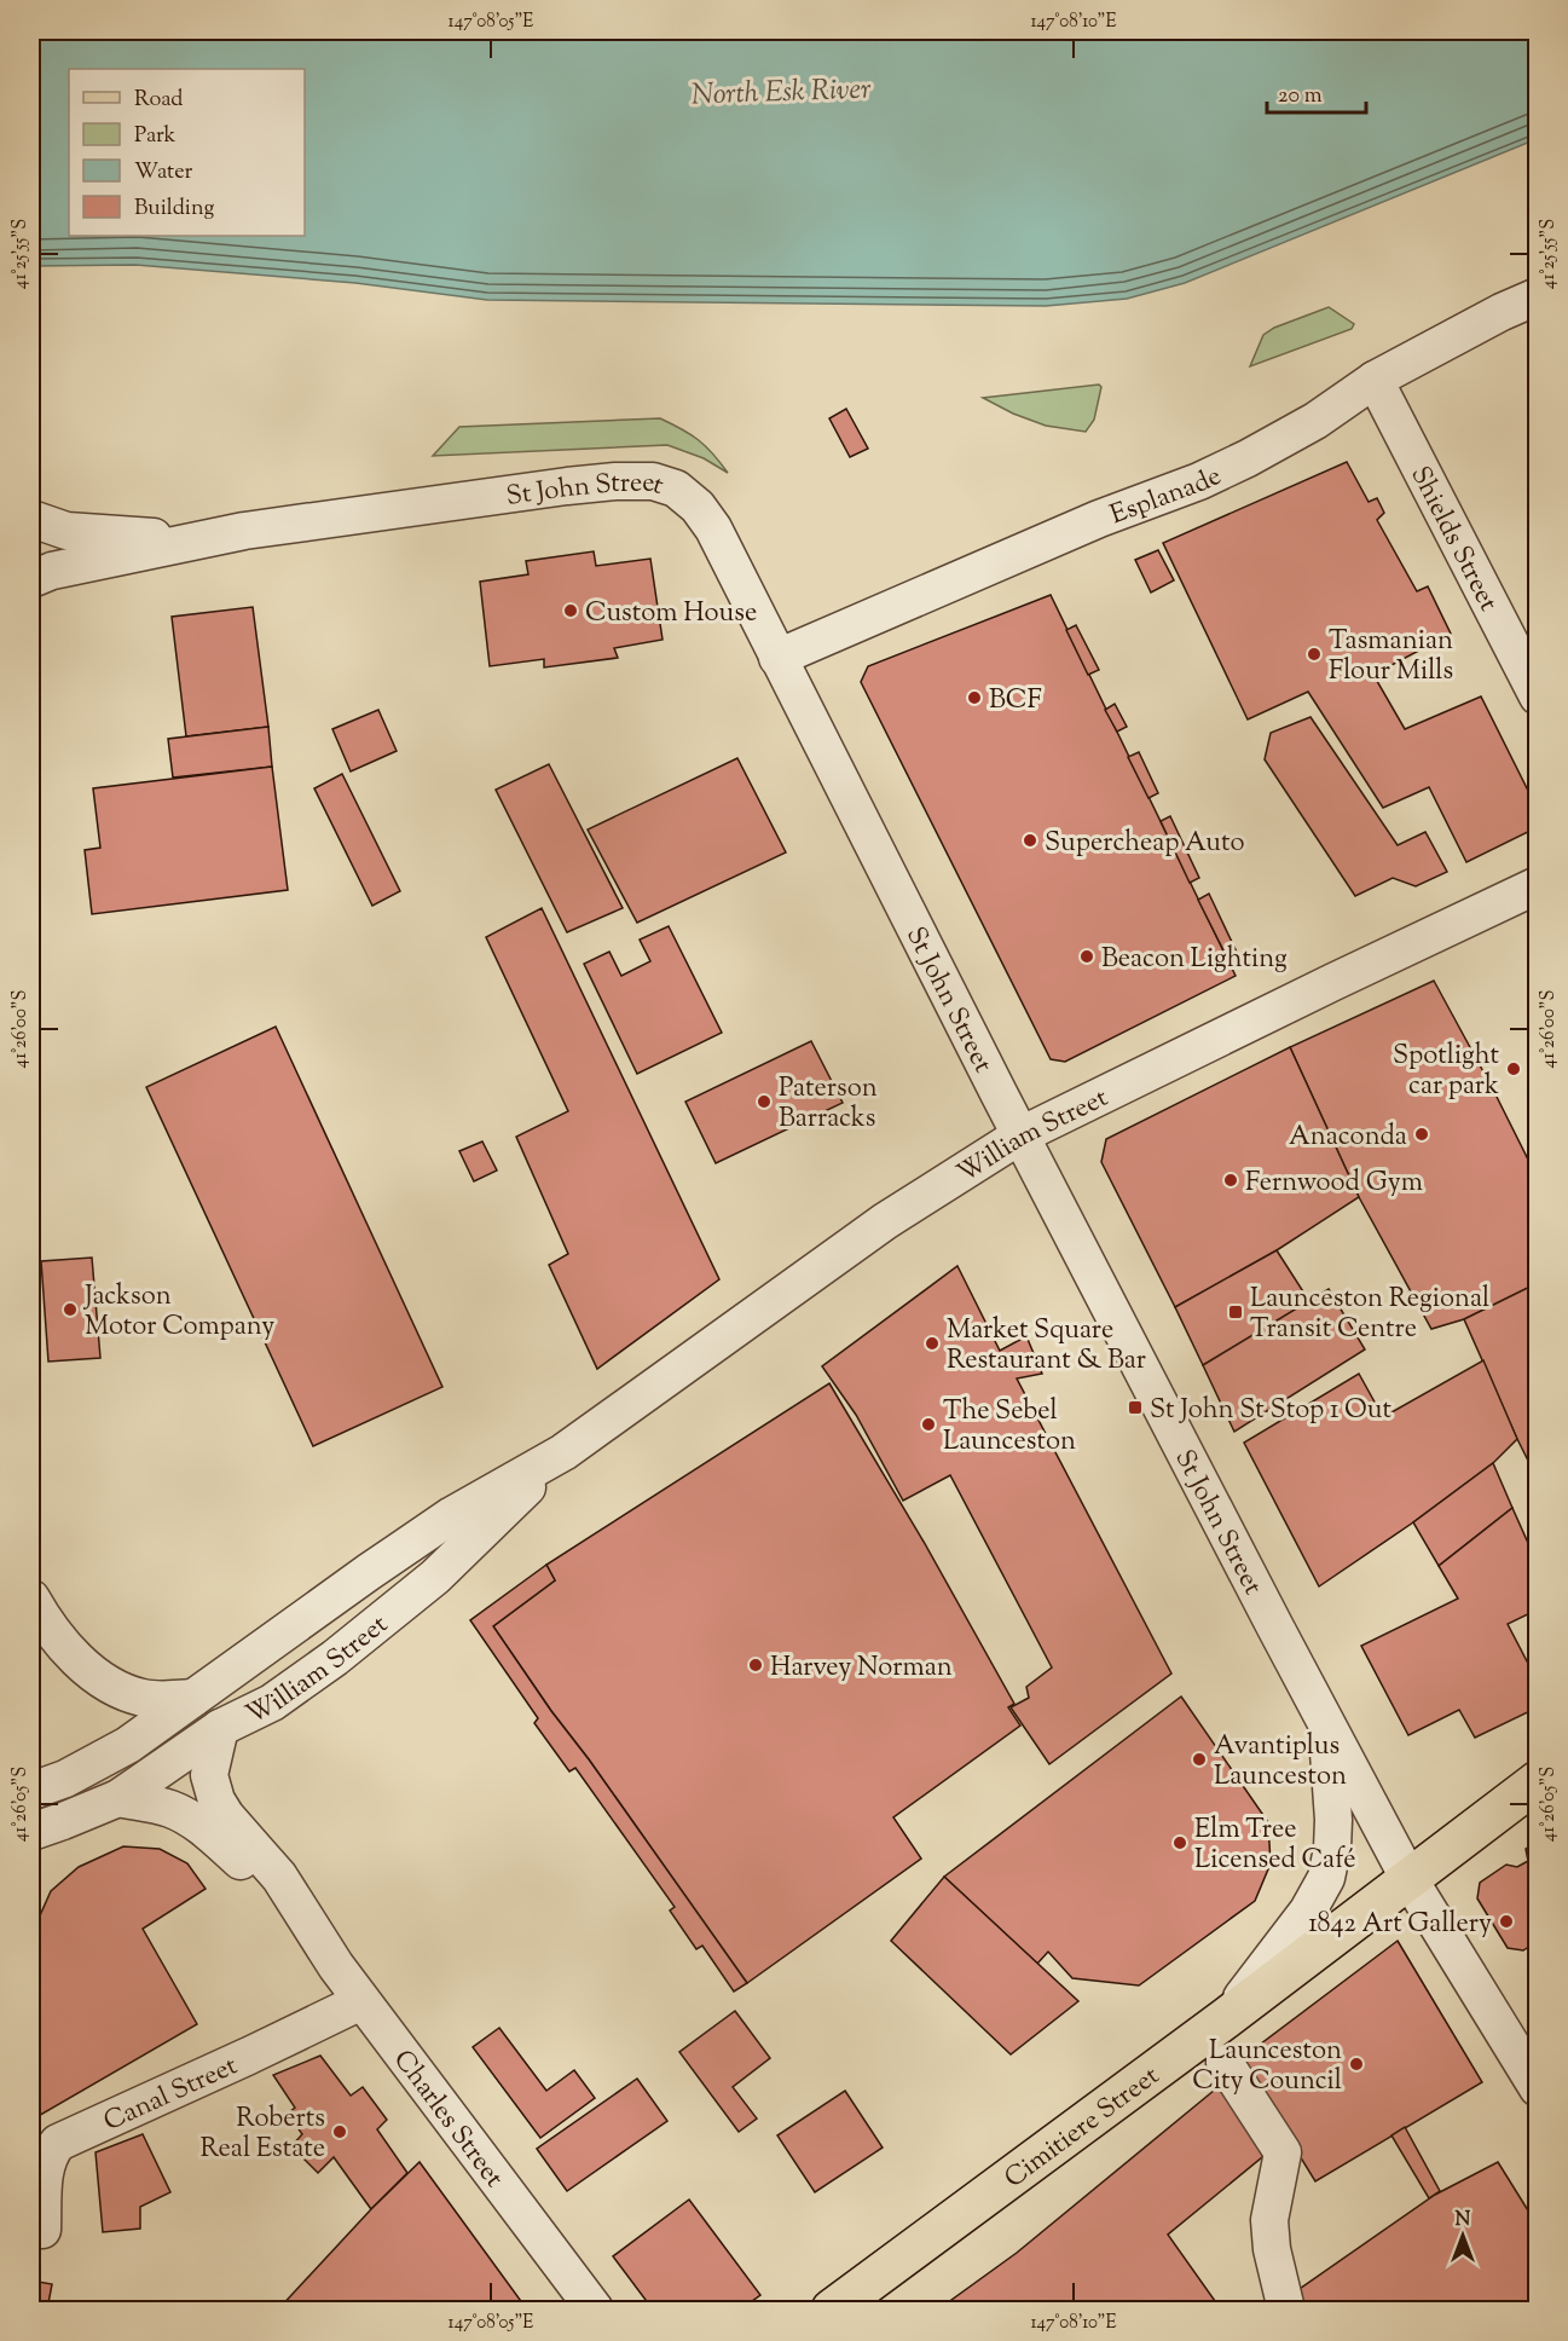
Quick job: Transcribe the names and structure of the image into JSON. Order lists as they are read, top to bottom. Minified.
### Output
{"streets":{"main road":["Cimitiere Street"],"street":["St John Street","Esplanade","Shields Street","William Street","Canal Street","Charles Street"]},"crossings":[["St John Street","Esplanade"],["St John Street","William Street"],["St John Street","Cimitiere Street"],["Esplanade","Shields Street"],["William Street","Charles Street"],["Canal Street","Charles Street"]],"water":["North Esk River"],"places":{"other":["Custom House","Tasmanian Flour Mills","BCF","Supercheap Auto","Beacon Lighting","Spotlight car park","Paterson Barracks","Anaconda","Fernwood Gym","Jackson Motor Company","Market Square Restaurant & Bar","The Sebel Launceston","Harvey Norman","Avantiplus Launceston","Elm Tree Licensed Café","1842 Art Gallery","Launceston City Council","Roberts Real Estate"],"transit":["Launceston Regional Transit Centre","St John St Stop 1 Out"]},"legend":["Road","Park","Water","Building"],"scale_bar":"20 m","north":"top","coordinates":["147°08'05\"E","147°08'10\"E","41°25'55\"S","41°26'00\"S","41°26'05\"S"]}
